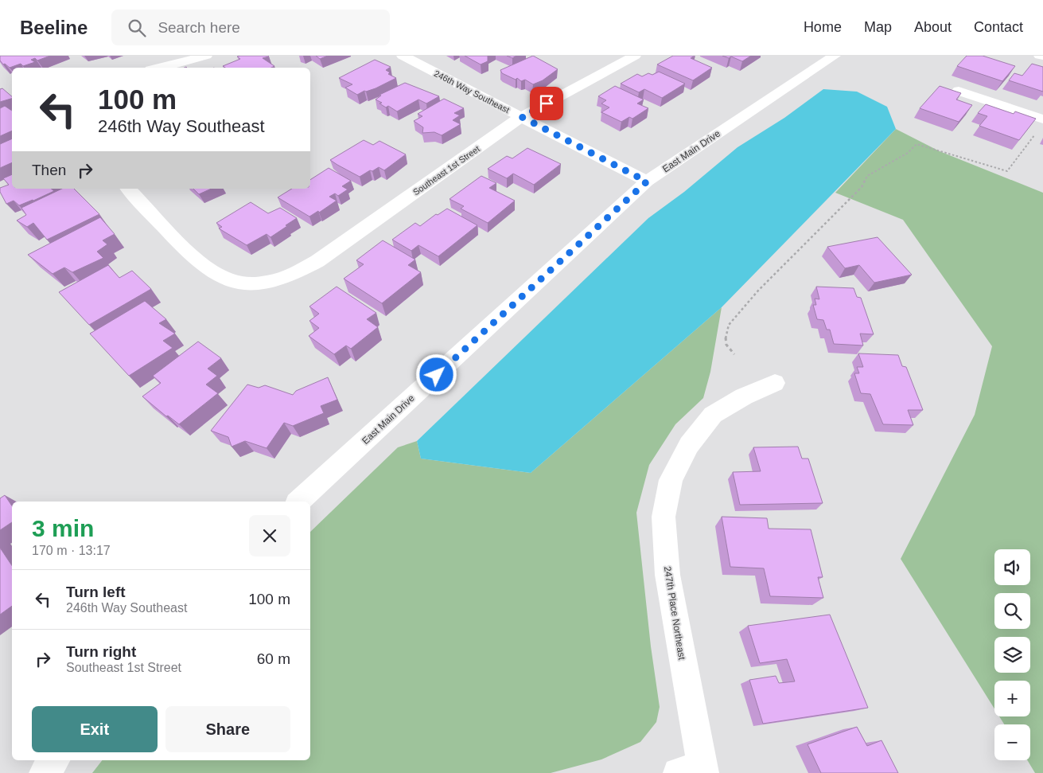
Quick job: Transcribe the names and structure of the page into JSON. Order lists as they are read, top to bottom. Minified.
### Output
{"streets":{"street":["246th Way Southeast","East Main Drive","Southeast 1st Street","247th Place Northeast"]},"crossings":[["246th Way Southeast","East Main Drive"],["246th Way Southeast","Southeast 1st Street"]],"page":{"header":"Beeline","search":"Search here","nav":["Home","Map","About","Contact"],"turn":["100 m","246th Way Southeast"],"then":"Then","heading":["3 min","170 m · 13:17"],"map_buttons":["+","−"],"list":[{"name":"Turn left","note":"246th Way Southeast","value":"100 m"},{"name":"Turn right","note":"Southeast 1st Street","value":"60 m"}],"buttons":["Exit","Share"]}}
